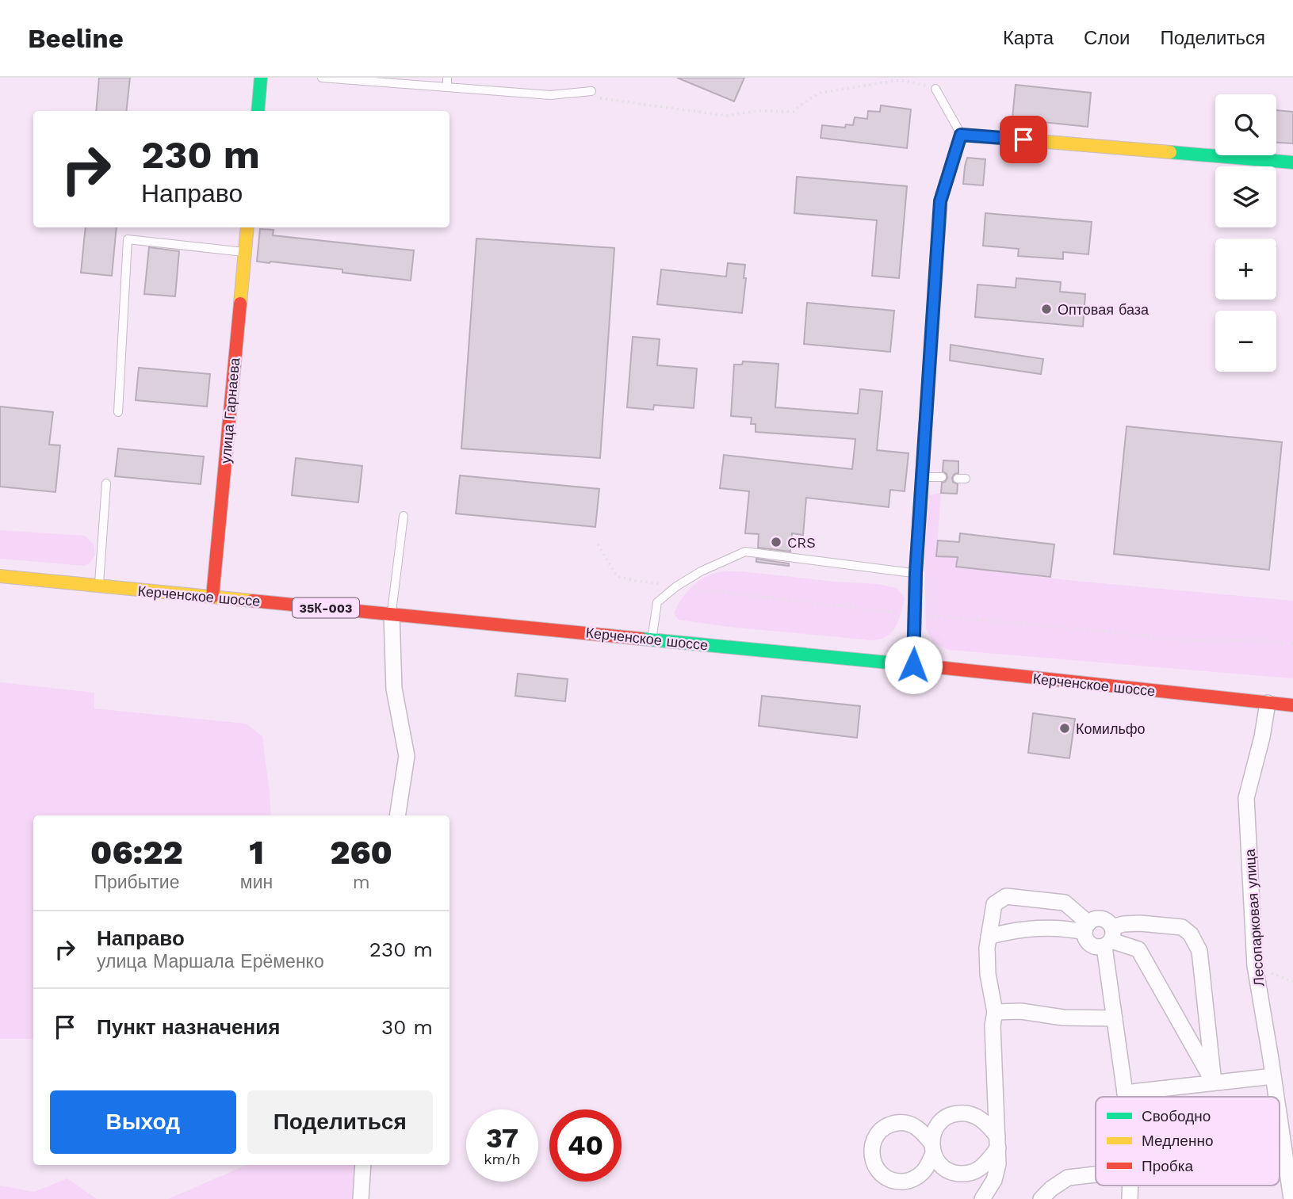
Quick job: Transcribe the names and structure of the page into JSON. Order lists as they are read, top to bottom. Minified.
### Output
{"streets":{"main road":["улица Гарнаева","Керченское шоссе","35К-003"],"street":["Лесопарковая улица"]},"crossings":[["улица Гарнаева","Керченское шоссе"],["Керченское шоссе","Лесопарковая улица"]],"places":["Оптовая база","CRS","Комильфо"],"legend":["Свободно","Медленно","Пробка"],"page":{"header":"Beeline","nav":["Карта","Слои","Поделиться"],"map_buttons":["+","−"],"turn":["230 m","Направо"],"eta":["06:22","Прибытие","1","мин","260","m"],"list":[{"name":"Направо","note":"улица Маршала Ерёменко","value":"230 m"},{"name":"Пункт назначения","value":"30 m"}],"buttons":["Выход","Поделиться"],"speed":"37 km/h","limit":"40"}}
